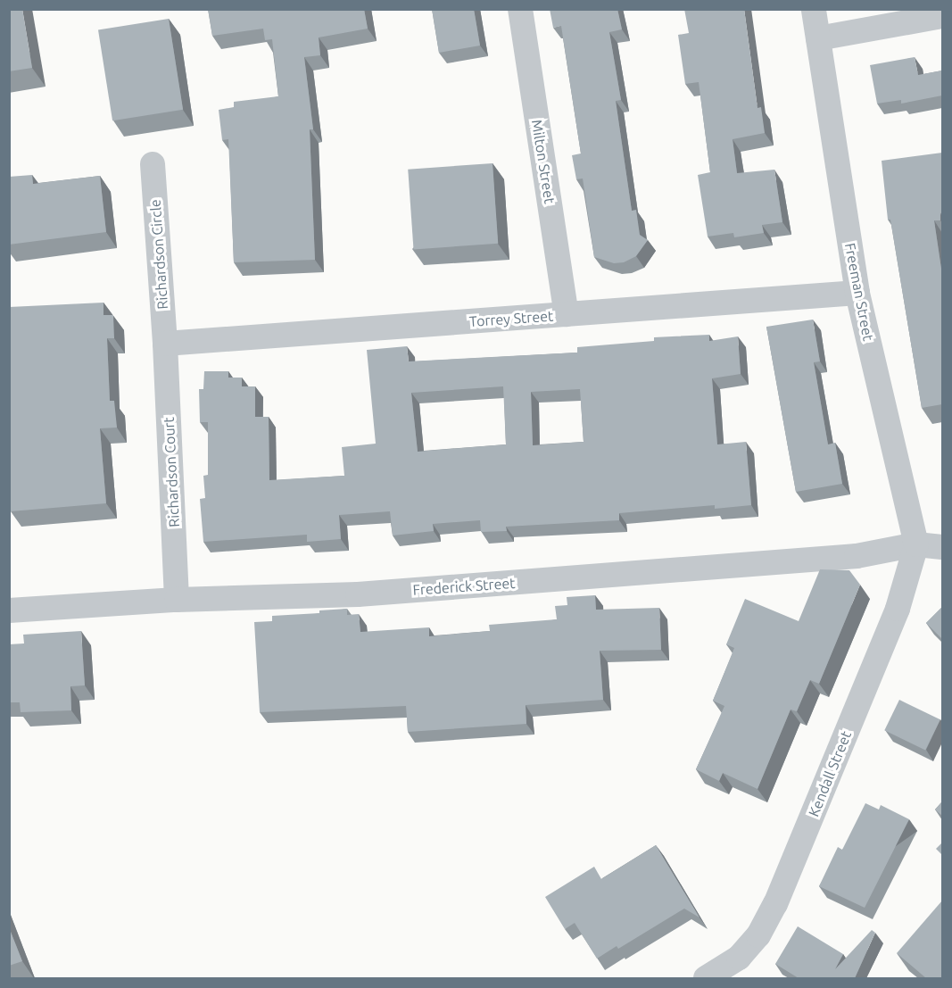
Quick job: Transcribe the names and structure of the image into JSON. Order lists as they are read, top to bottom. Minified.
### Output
{"streets":{"street":["Milton Street","Richardson Circle","Freeman Street","Torrey Street","Richardson Court","Frederick Street","Kendall Street"]},"crossings":[["Milton Street","Torrey Street"],["Richardson Circle","Torrey Street"],["Richardson Circle","Richardson Court"],["Freeman Street","Torrey Street"],["Freeman Street","Frederick Street"],["Freeman Street","Kendall Street"],["Torrey Street","Richardson Court"],["Richardson Court","Frederick Street"],["Frederick Street","Kendall Street"]]}
